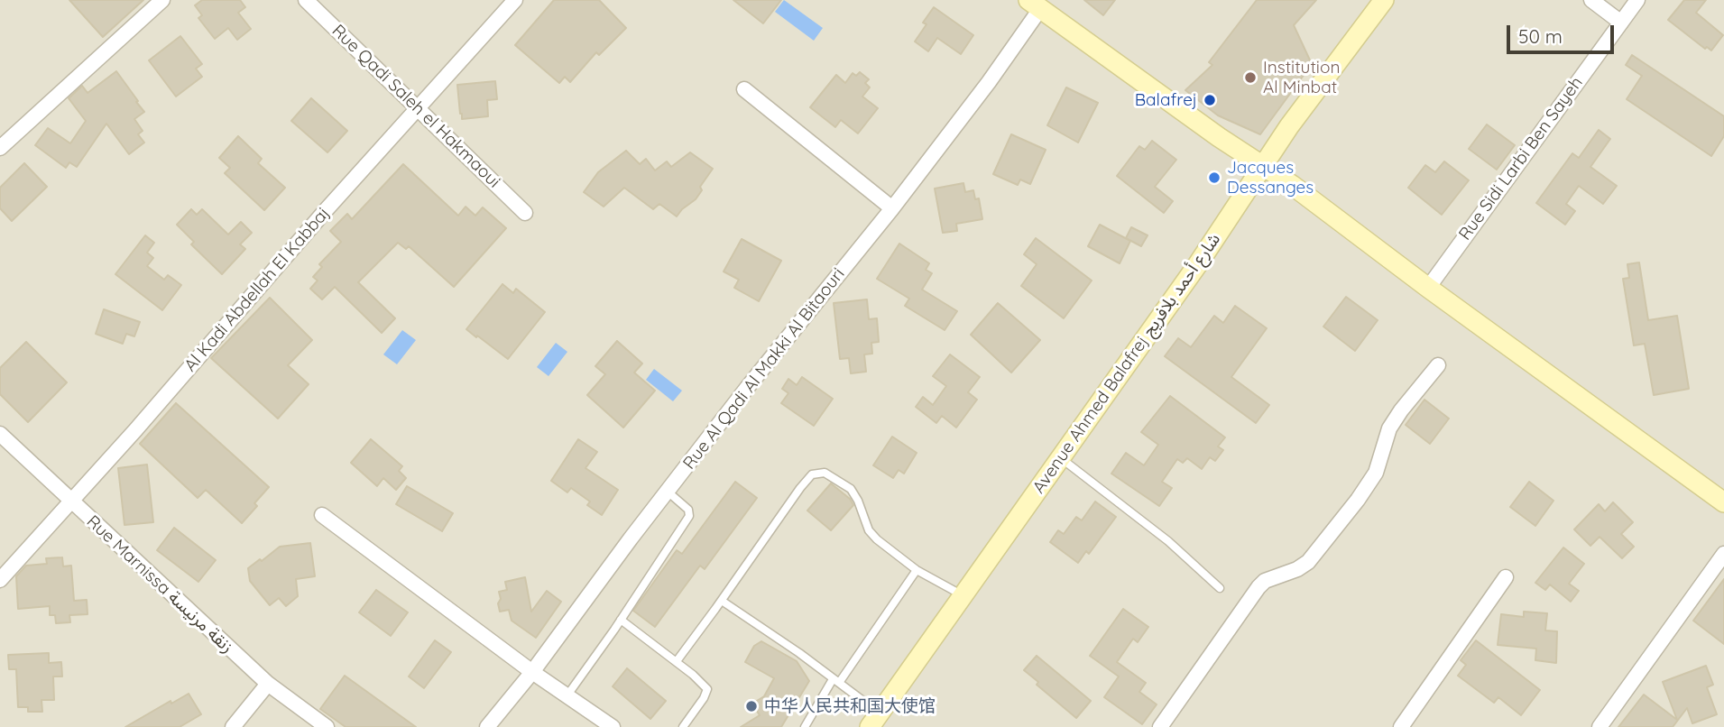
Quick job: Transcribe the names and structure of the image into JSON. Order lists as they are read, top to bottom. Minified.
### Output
{"streets":{"main road":["Avenue Ahmed Balafrej شارع أحمد بلافريج"],"street":["Rue Qadi Saleh el Hakmaoui","Rue Sidi Larbi Ben Sayeh","Al Kadi Abdellah El Kabbaj","Rue Al Qadi Al Makki Al Bitaouri","Rue Marnissa زنقة مرنيسة"]},"crossings":[["Rue Qadi Saleh el Hakmaoui","Al Kadi Abdellah El Kabbaj"],["Al Kadi Abdellah El Kabbaj","Rue Marnissa زنقة مرنيسة"]],"places":["Institution Al Minbat","Balafrej","Jacques Dessanges","中华人民共和国大使馆"],"scale_bar":"50 m"}
